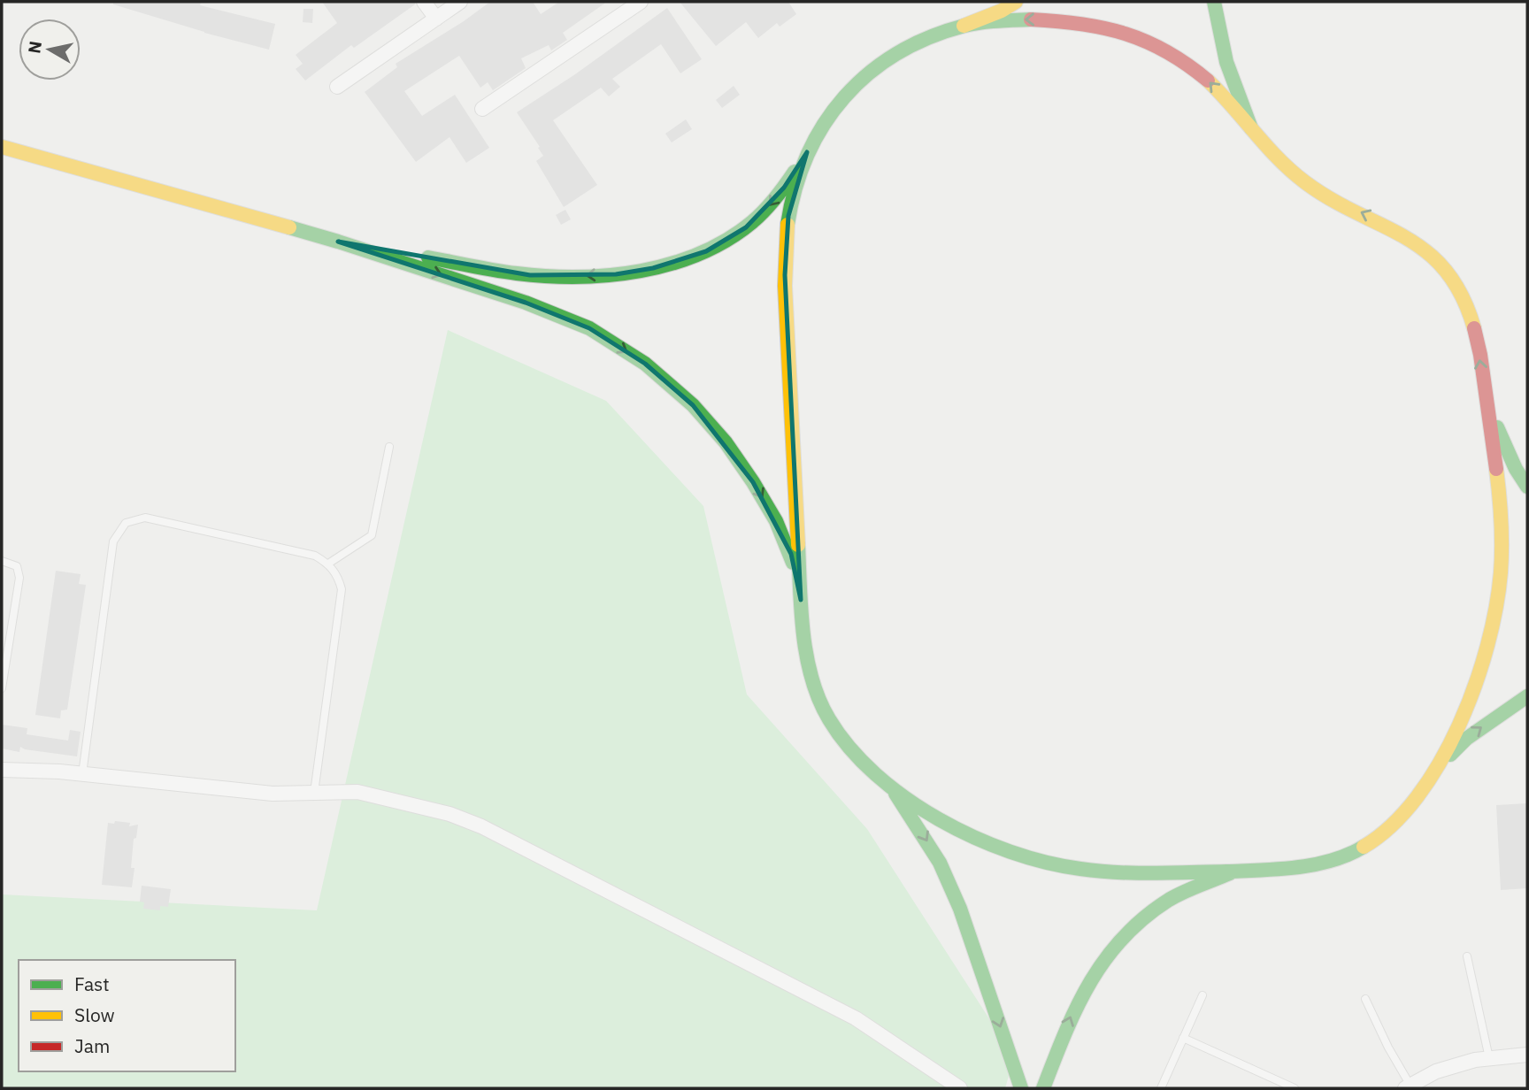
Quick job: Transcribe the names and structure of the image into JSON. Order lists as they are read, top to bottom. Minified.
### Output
{"legend":["Fast","Slow","Jam"],"north":"left"}
